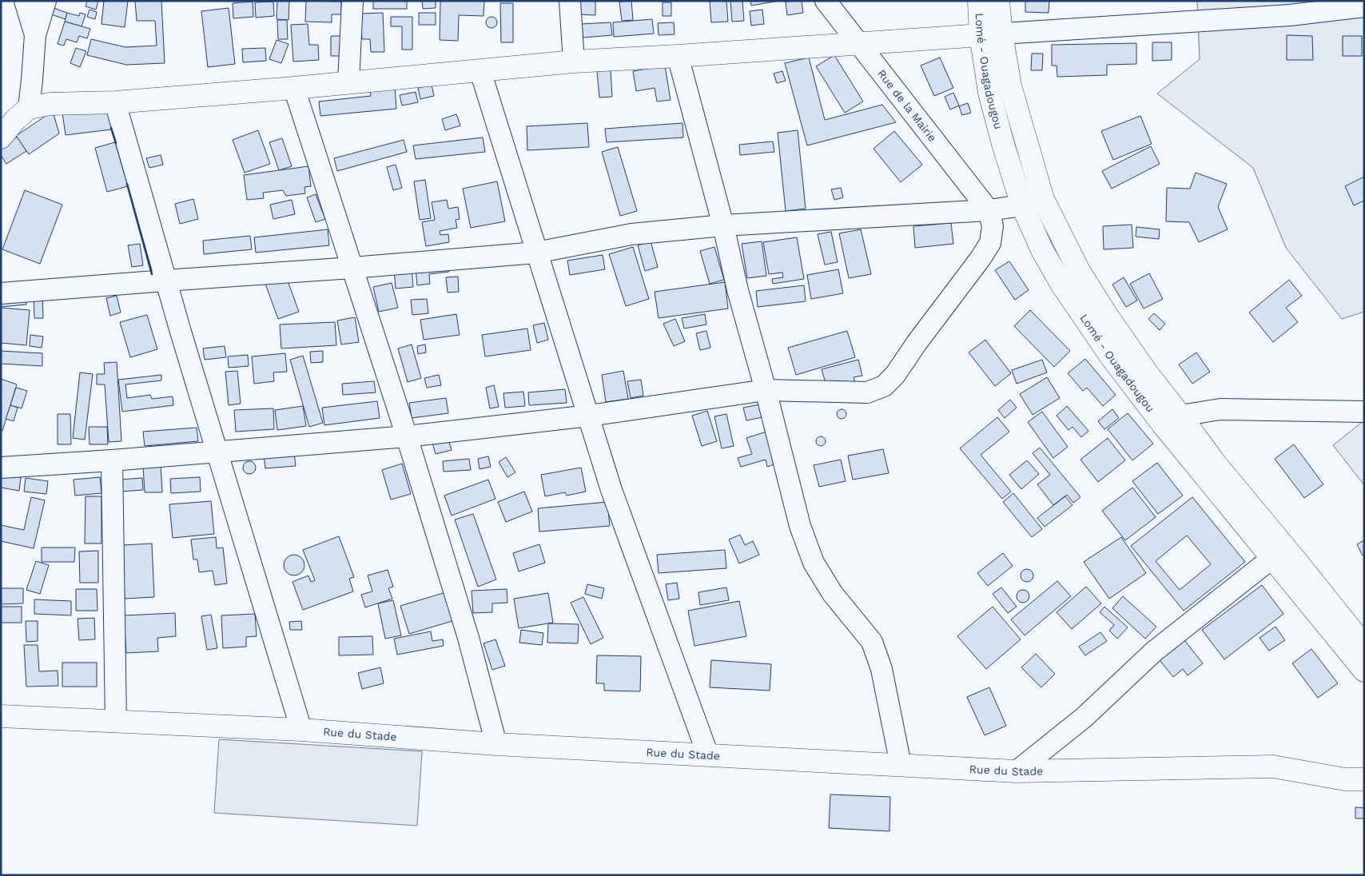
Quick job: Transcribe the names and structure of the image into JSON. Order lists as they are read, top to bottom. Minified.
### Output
{"streets":{"main road":["Lomé - Ouagadougou","Rue du Stade"],"street":["Rue de la Mairie"]}}
